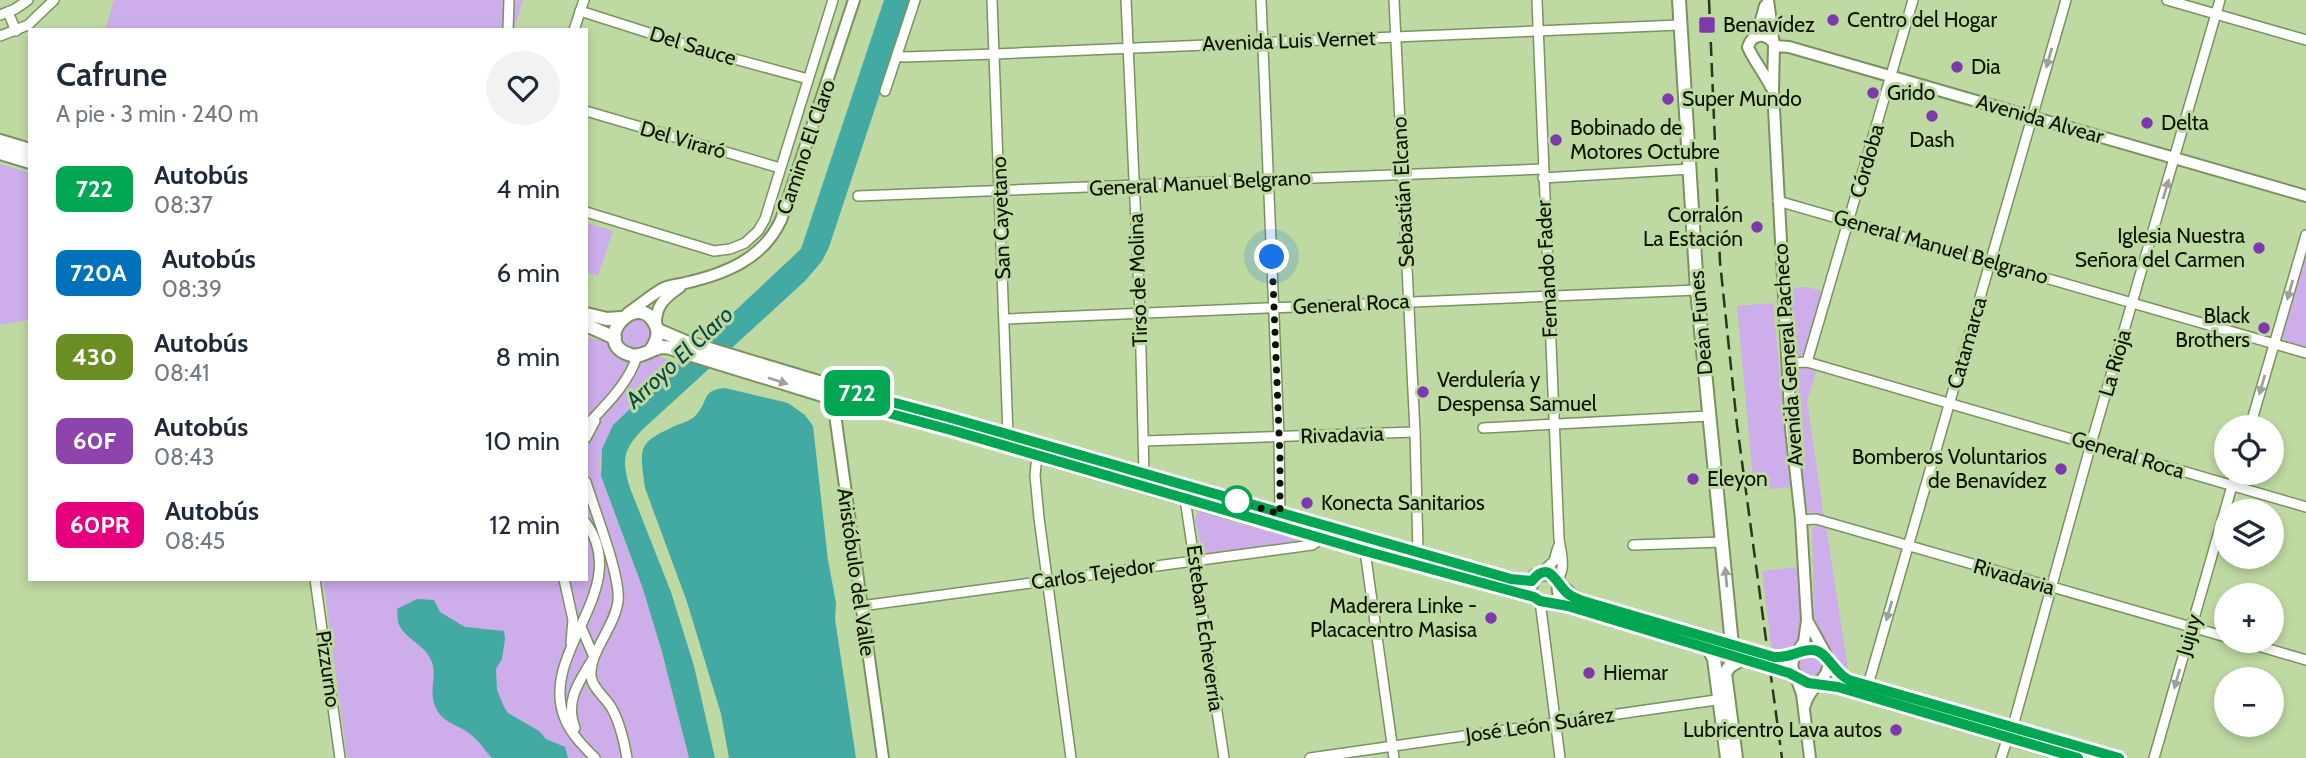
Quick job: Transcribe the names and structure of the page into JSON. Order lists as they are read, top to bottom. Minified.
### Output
{"streets":{"main road":["Deán Funes"],"street":["Avenida Luis Vernet","Del Sauce","Avenida Alvear","Del Viraró","Camino El Claro","Córdoba","General Manuel Belgrano","Sebastián Elcano","San Cayetano","Fernando Fader","Tirso de Molina","General Roca","Catamarca","Avenida General Pacheco","La Rioja","Rivadavia","Aristóbulo del Valle","Carlos Tejedor","Esteban Echeverría","Jujuy","Pizzurno","José León Suárez"]},"crossings":[["Avenida Luis Vernet","Sebastián Elcano"],["Avenida Luis Vernet","San Cayetano"],["Avenida Luis Vernet","Fernando Fader"],["Avenida Luis Vernet","Tirso de Molina"],["Avenida Luis Vernet","Deán Funes"],["Avenida Alvear","Córdoba"],["Avenida Alvear","Catamarca"],["Avenida Alvear","Avenida General Pacheco"],["Avenida Alvear","La Rioja"],["Córdoba","General Manuel Belgrano"],["Córdoba","General Roca"],["General Manuel Belgrano","Sebastián Elcano"],["General Manuel Belgrano","San Cayetano"],["General Manuel Belgrano","Fernando Fader"],["General Manuel Belgrano","Tirso de Molina"],["General Manuel Belgrano","Deán Funes"],["General Manuel Belgrano","Catamarca"],["General Manuel Belgrano","Avenida General Pacheco"],["General Manuel Belgrano","La Rioja"],["Sebastián Elcano","General Roca"],["Sebastián Elcano","Rivadavia"],["San Cayetano","General Roca"],["Fernando Fader","General Roca"],["Tirso de Molina","General Roca"],["Tirso de Molina","Rivadavia"],["General Roca","Deán Funes"],["General Roca","Catamarca"],["General Roca","Avenida General Pacheco"],["General Roca","La Rioja"],["General Roca","Jujuy"],["Catamarca","Rivadavia"],["Avenida General Pacheco","Rivadavia"],["La Rioja","Rivadavia"],["Rivadavia","Jujuy"],["Aristóbulo del Valle","Carlos Tejedor"],["Carlos Tejedor","Esteban Echeverría"]],"one_way":["Catamarca","Jujuy"],"water":["Arroyo El Claro"],"places":{"other":["Centro del Hogar","Dia","Grido","Super Mundo","Dash","Delta","Bobinado de Motores Octubre","Corralón La Estación","Iglesia Nuestra Señora del Carmen","Black Brothers","Verdulería y Despensa Samuel","Bomberos Voluntarios de Benavídez","Eleyon","Konecta Sanitarios","Maderera Linke - Placacentro Masisa","Hiemar","Lubricentro Lava autos"],"transit":["Benavídez"]},"lines":["bus line 722"],"page":{"on_map":"722","heading":["Cafrune","A pie · 3 min · 240 m"],"list":[{"mark":"722","name":"Autobús","note":"08:37","value":"4 min"},{"mark":"720A","name":"Autobús","note":"08:39","value":"6 min"},{"mark":"430","name":"Autobús","note":"08:41","value":"8 min"},{"mark":"60F","name":"Autobús","note":"08:43","value":"10 min"},{"mark":"60PR","name":"Autobús","note":"08:45","value":"12 min"}],"map_buttons":["+","−"]}}
